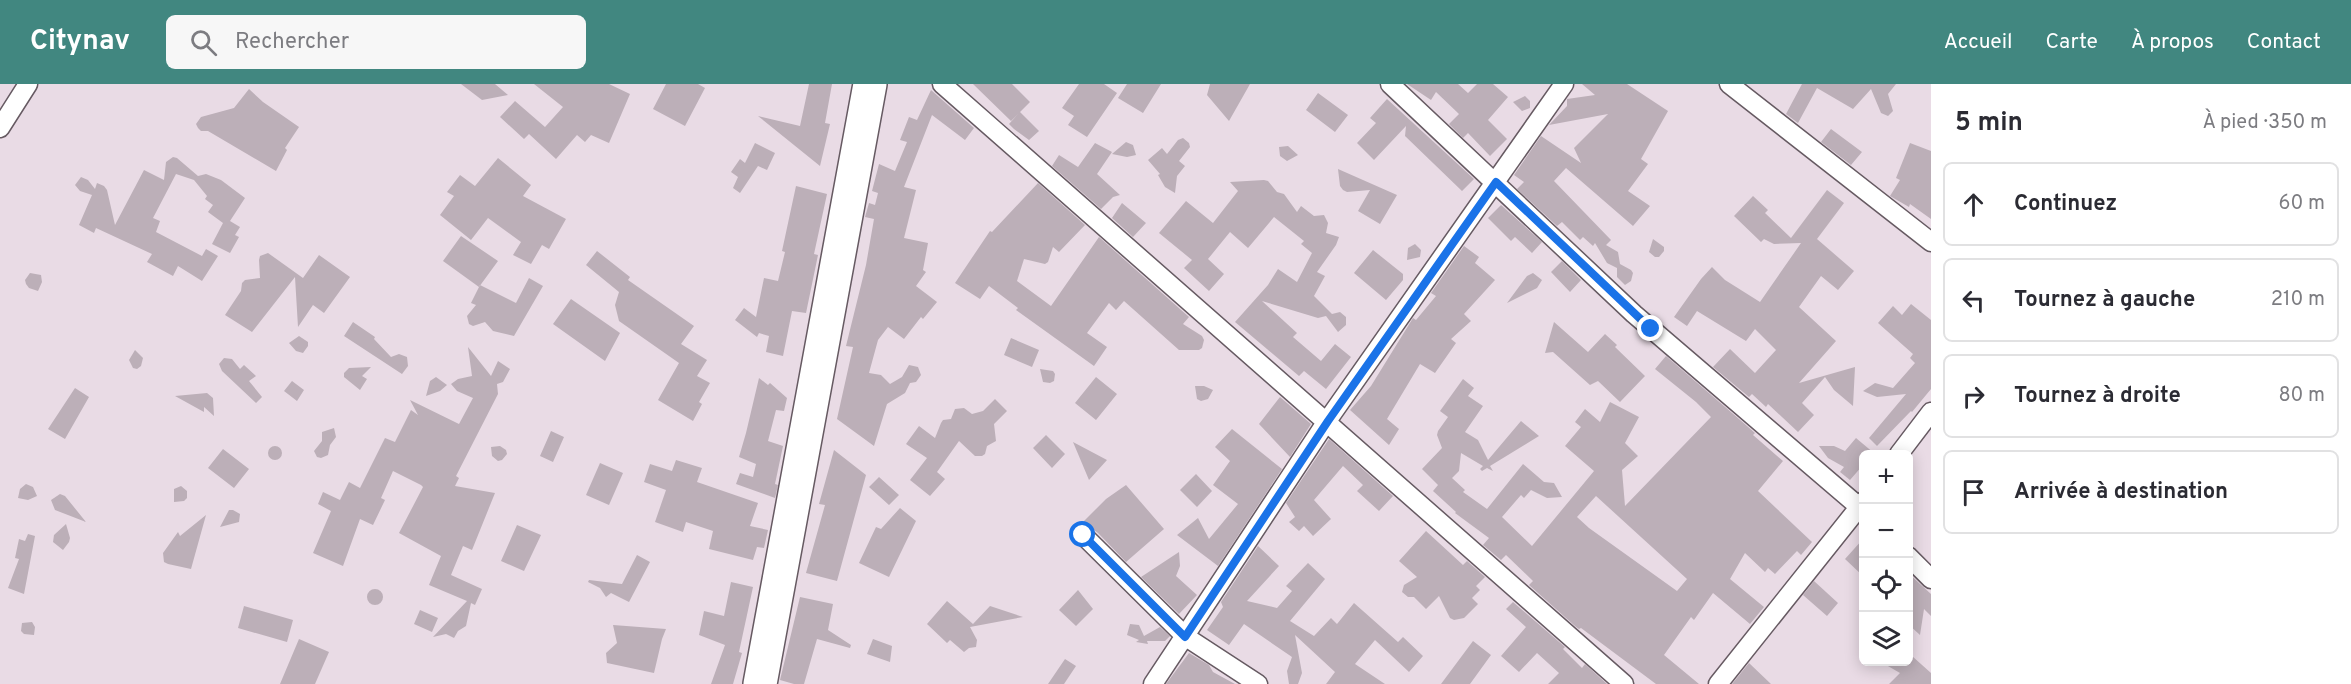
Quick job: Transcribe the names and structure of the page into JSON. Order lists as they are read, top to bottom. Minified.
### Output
{"page":{"header":"Citynav","search":"Rechercher","nav":["Accueil","Carte","À propos","Contact"],"heading":["5 min","À pied · 350 m"],"list":[["Continuez","60 m"],["Tournez à gauche","210 m"],["Tournez à droite","80 m"],"Arrivée à destination"],"map_buttons":["+","−"]}}
